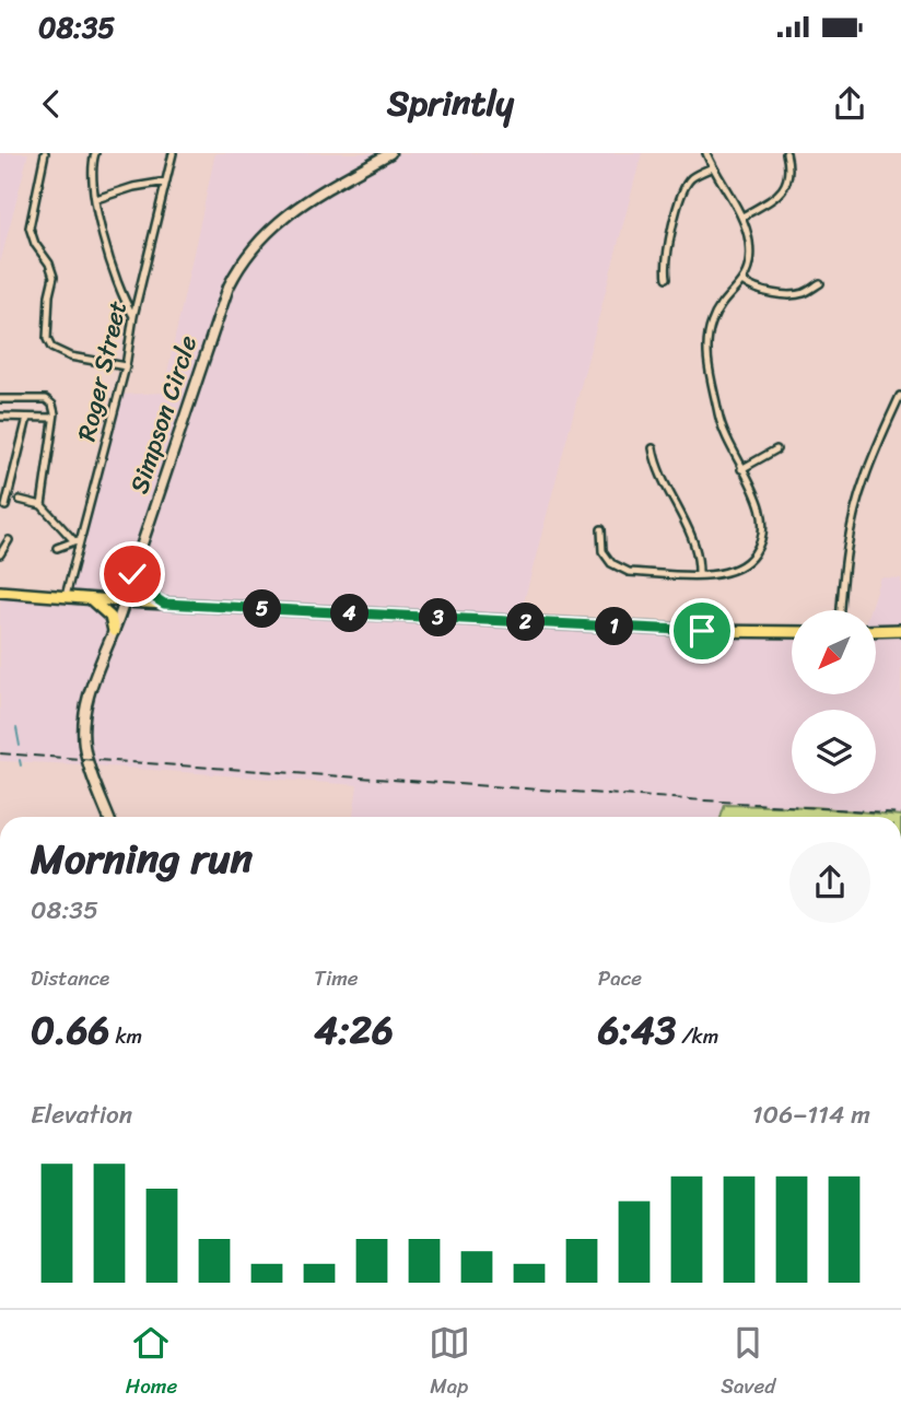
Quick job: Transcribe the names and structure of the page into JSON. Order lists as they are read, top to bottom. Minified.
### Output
{"streets":{"street":["Roger Street","Simpson Circle"]},"north":"bottom left","page":{"status":"08:35","header":"Sprintly","pins":["5","4","3","2","1"],"heading":["Morning run","08:35"],"stats":[["Distance","0.66 km"],["Time","4:26"],["Pace","6:43 /km"]],"chart":["Elevation","106–114 m"],"tabs":["Home","Map","Saved"]}}
